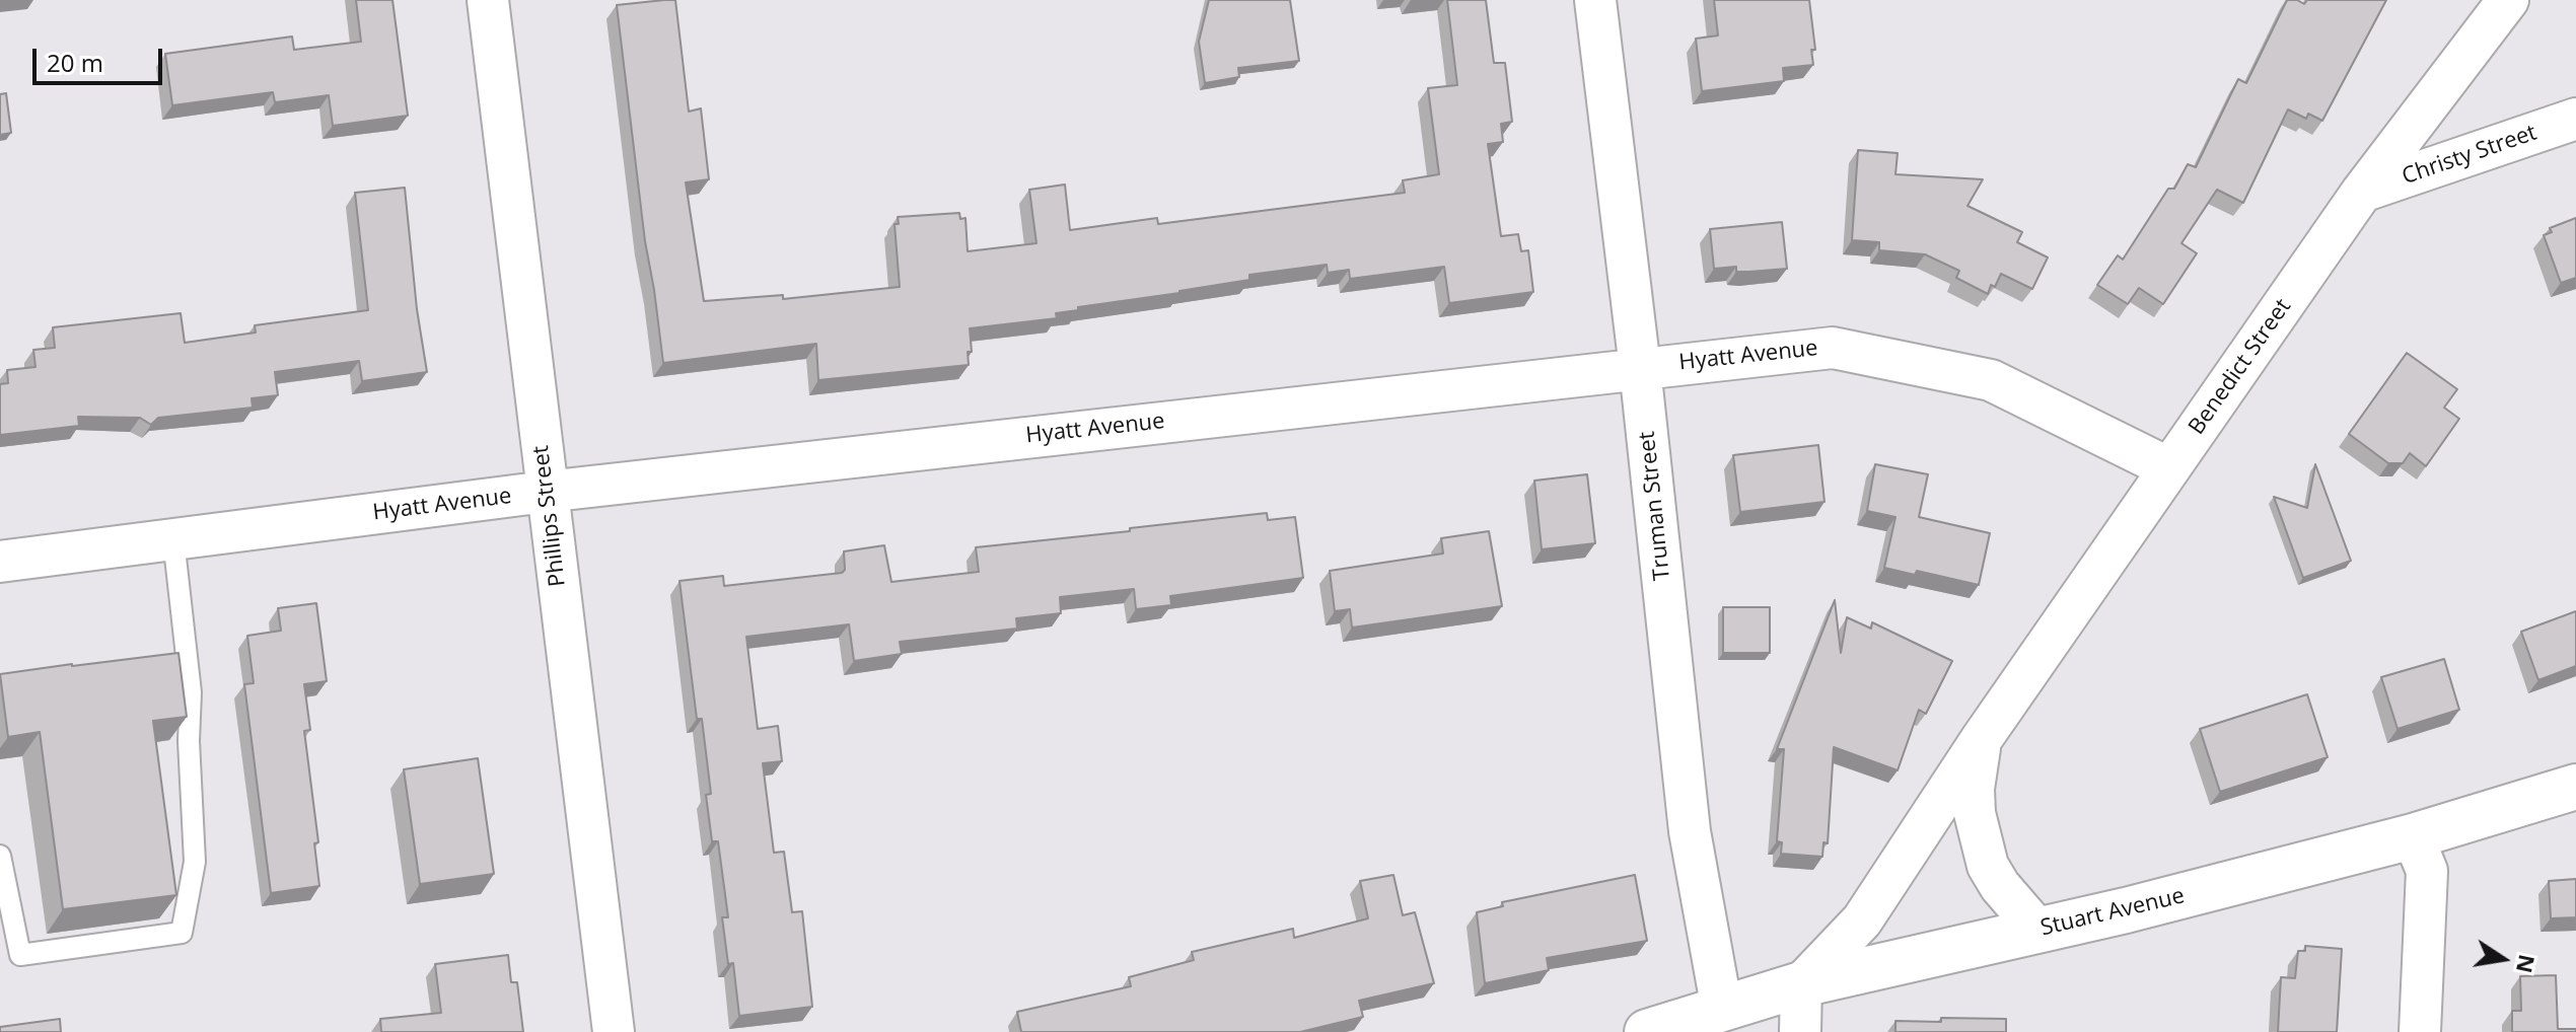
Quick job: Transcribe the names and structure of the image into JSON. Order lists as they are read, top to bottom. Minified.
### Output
{"streets":{"street":["Christy Street","Hyatt Avenue","Benedict Street","Truman Street","Phillips Street","Stuart Avenue"]},"crossings":[["Christy Street","Benedict Street"],["Hyatt Avenue","Benedict Street"],["Hyatt Avenue","Truman Street"],["Hyatt Avenue","Phillips Street"],["Benedict Street","Stuart Avenue"],["Truman Street","Stuart Avenue"]],"scale_bar":"20 m","north":"right"}
